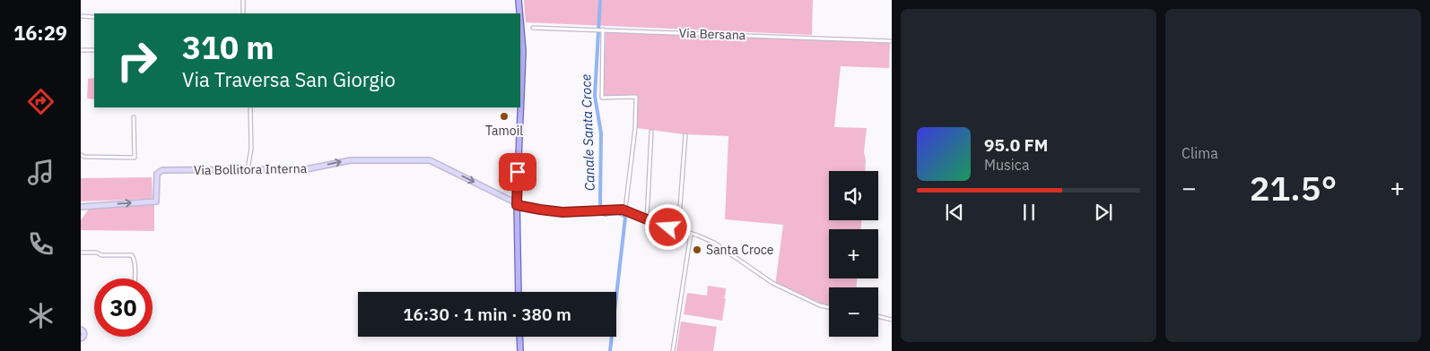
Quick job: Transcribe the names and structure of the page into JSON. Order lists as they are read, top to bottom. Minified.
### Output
{"streets":{"street":["Via Bersana","Via Bollitora Interna"]},"one_way":["Via Bollitora Interna"],"water":["Canale Santa Croce"],"places":["Tamoil","Santa Croce"],"page":{"tabs":"16:29","tile":"Clima","turn":["310 m","Via Traversa San Giorgio"],"song":["95.0 FM","Musica"],"heat":["−","21.5°","+"],"map_buttons":["+","−"],"limit":"30","trip":"16:30 · 1 min · 380 m"}}
